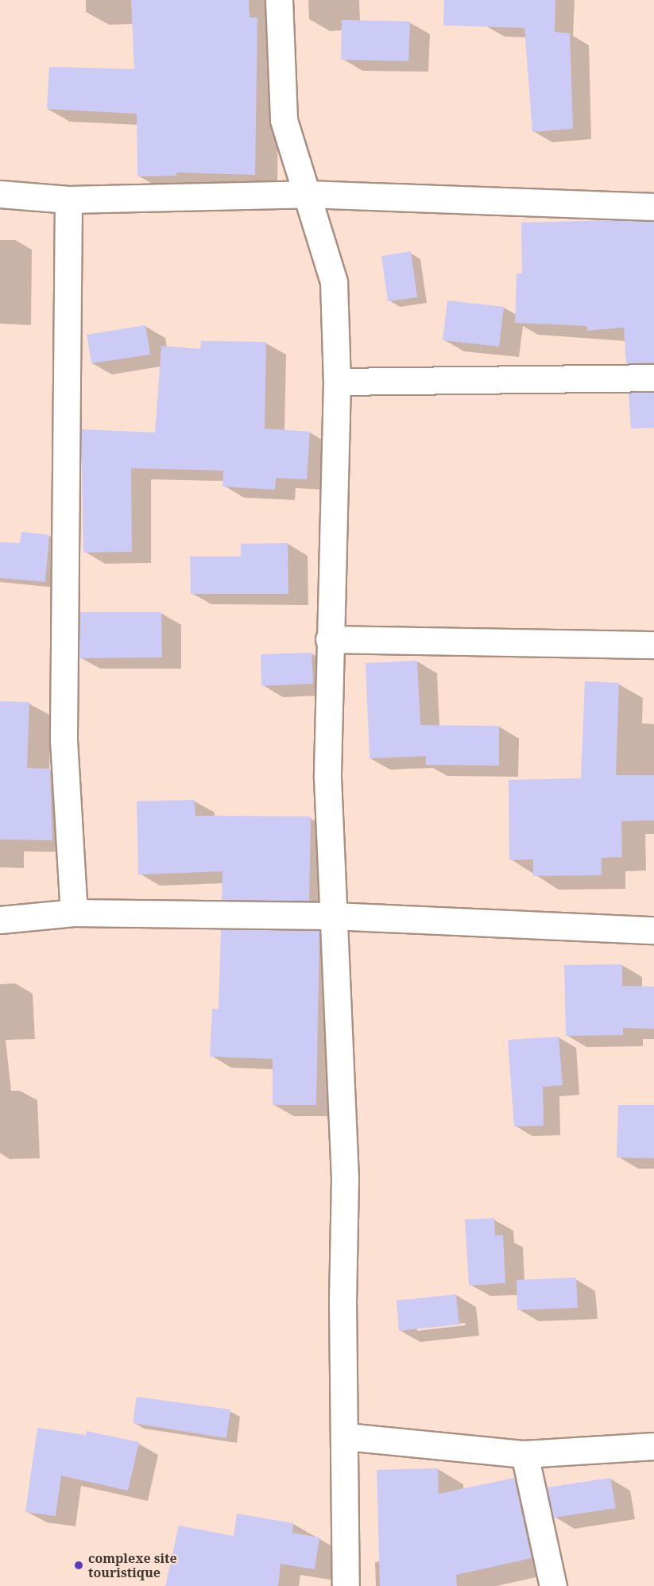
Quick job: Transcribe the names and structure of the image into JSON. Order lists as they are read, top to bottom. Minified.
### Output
{"places":["complexe site touristique"]}
